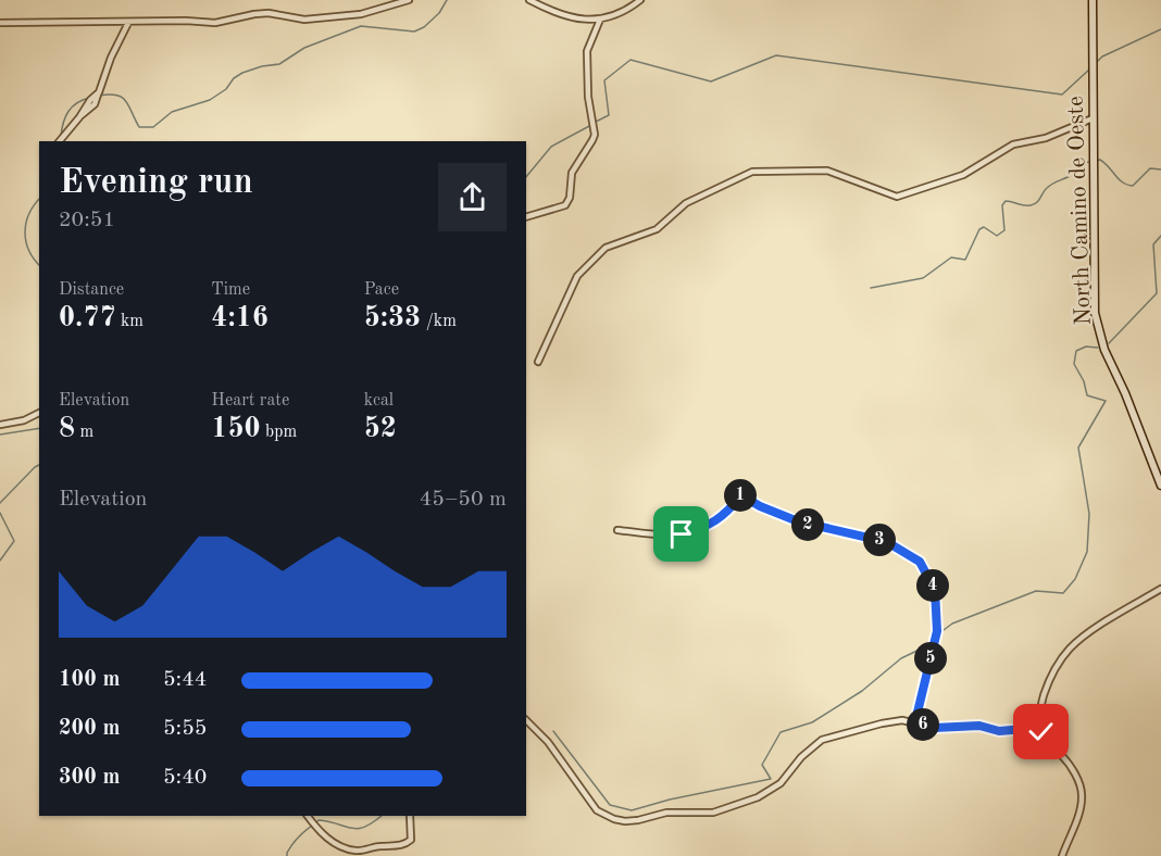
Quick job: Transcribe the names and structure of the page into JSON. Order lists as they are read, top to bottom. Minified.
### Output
{"streets":{"street":["North Camino de Oeste"]},"page":{"heading":["Evening run","20:51"],"stats":[["Distance","0.77 km"],["Time","4:16"],["Pace","5:33 /km"],["Elevation","8 m"],["Heart rate","150 bpm"],["kcal","52"]],"chart":["Elevation","45–50 m"],"pins":["1","2","3","4","5","6"],"list":[{"name":"100 m","note":"5:44"},{"name":"200 m","note":"5:55"},{"name":"300 m","note":"5:40"}]}}
